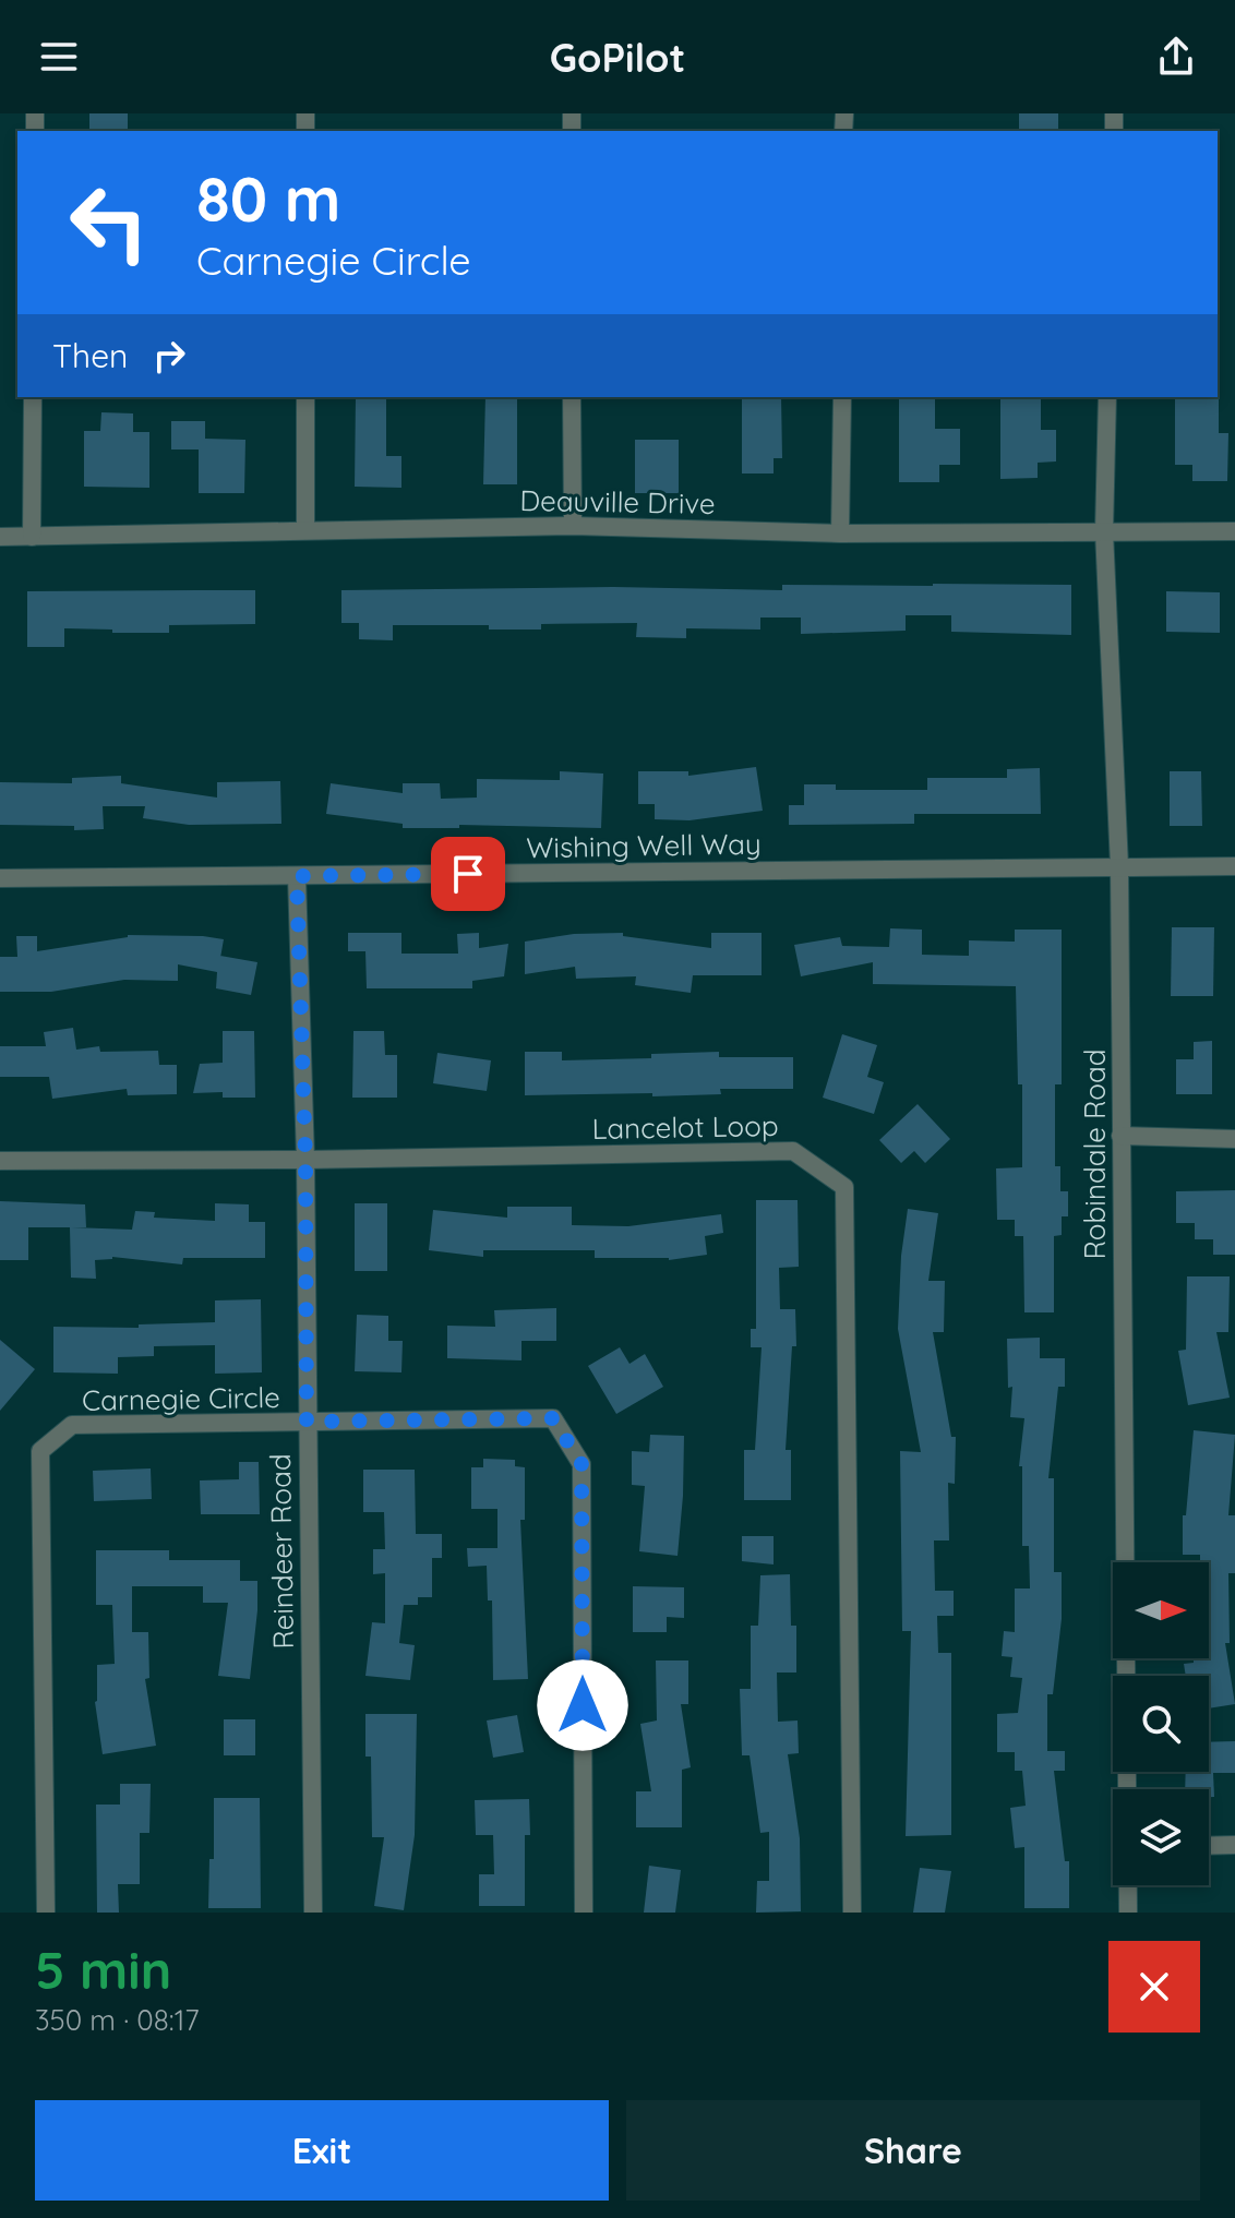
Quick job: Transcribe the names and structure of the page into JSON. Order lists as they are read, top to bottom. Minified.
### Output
{"streets":{"street":["Deauville Drive","Wishing Well Way","Lancelot Loop","Robindale Road","Carnegie Circle","Reindeer Road"]},"crossings":[["Deauville Drive","Robindale Road"],["Wishing Well Way","Robindale Road"],["Wishing Well Way","Reindeer Road"],["Lancelot Loop","Reindeer Road"],["Carnegie Circle","Reindeer Road"]],"north":"right","page":{"header":"GoPilot","turn":["80 m","Carnegie Circle"],"then":"Then","heading":["5 min","350 m · 08:17"],"buttons":["Exit","Share"]}}
